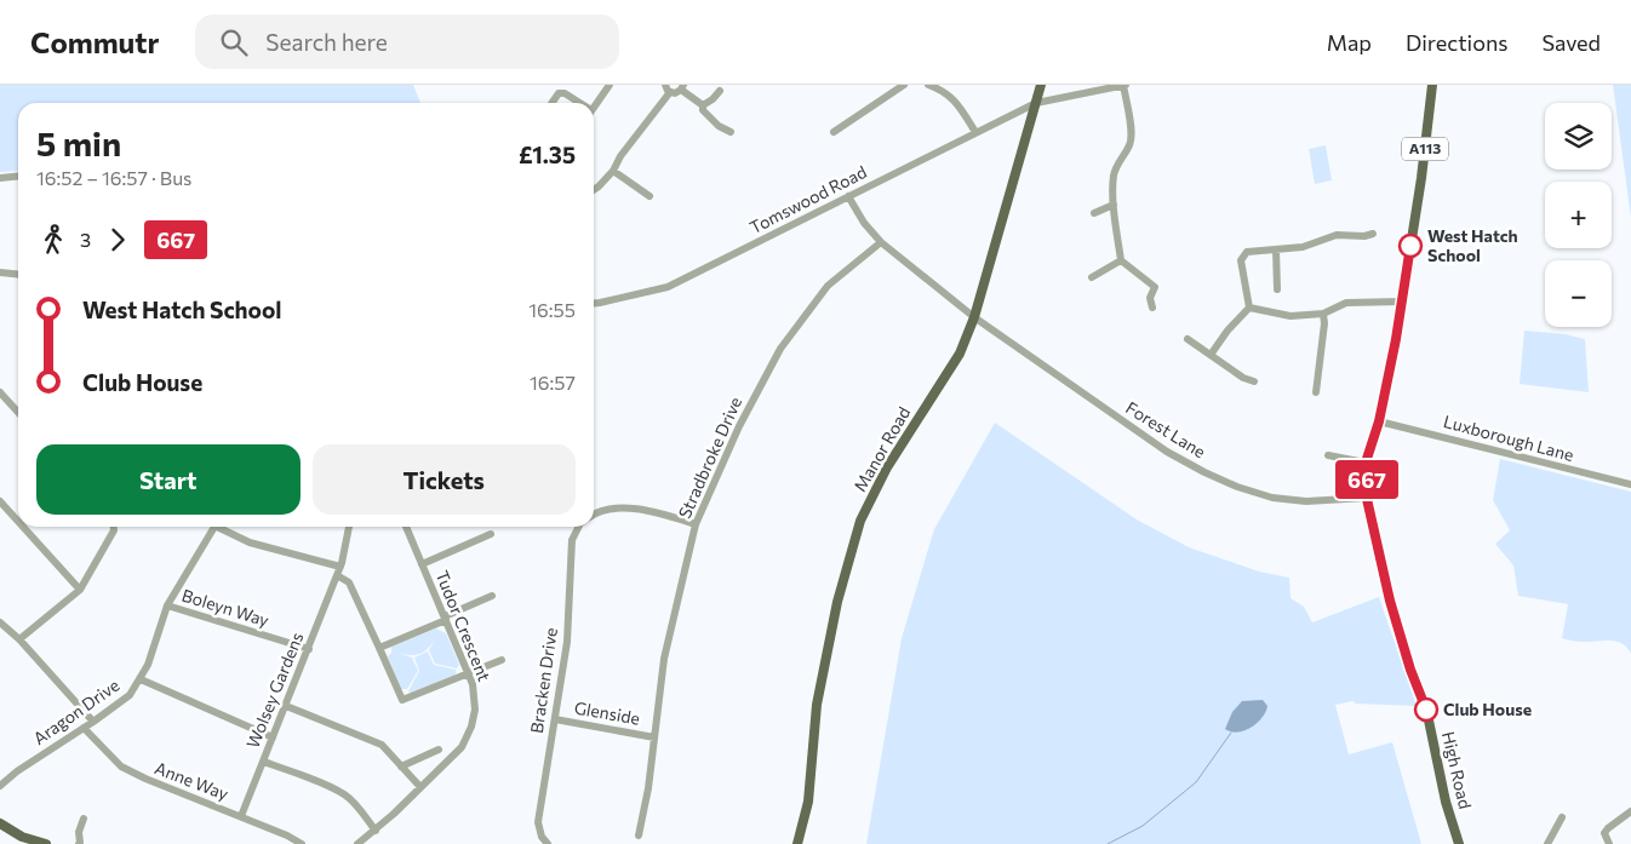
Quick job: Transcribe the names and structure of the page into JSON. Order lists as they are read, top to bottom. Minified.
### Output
{"streets":{"main road":["A113","Manor Road","High Road"],"street":["Tomswood Road","Forest Lane","Luxborough Lane","Stradbroke Drive","Boleyn Way","Tudor Crescent","Bracken Drive","Wolsey Gardens","Aragon Drive","Glenside","Anne Way"]},"crossings":[["Tomswood Road","Forest Lane"],["Tomswood Road","Manor Road"],["Forest Lane","Manor Road"],["Forest Lane","Stradbroke Drive"],["Forest Lane","High Road"],["Luxborough Lane","High Road"],["Stradbroke Drive","Bracken Drive"],["Stradbroke Drive","Glenside"],["Boleyn Way","Wolsey Gardens"],["Boleyn Way","Aragon Drive"],["Bracken Drive","Glenside"],["Wolsey Gardens","Anne Way"],["Aragon Drive","Anne Way"]],"places":["West Hatch School","Club House"],"lines":["bus line 667"],"page":{"header":"Commutr","search":"Search here","nav":["Map","Directions","Saved"],"on_map":"667","map_buttons":["+","−"],"heading":["5 min","16:52 – 16:57 · Bus","£1.35"],"legs":["3","667"],"list":[{"name":"West Hatch School","value":"16:55"},{"name":"Club House","value":"16:57"}],"buttons":["Start","Tickets"]}}
